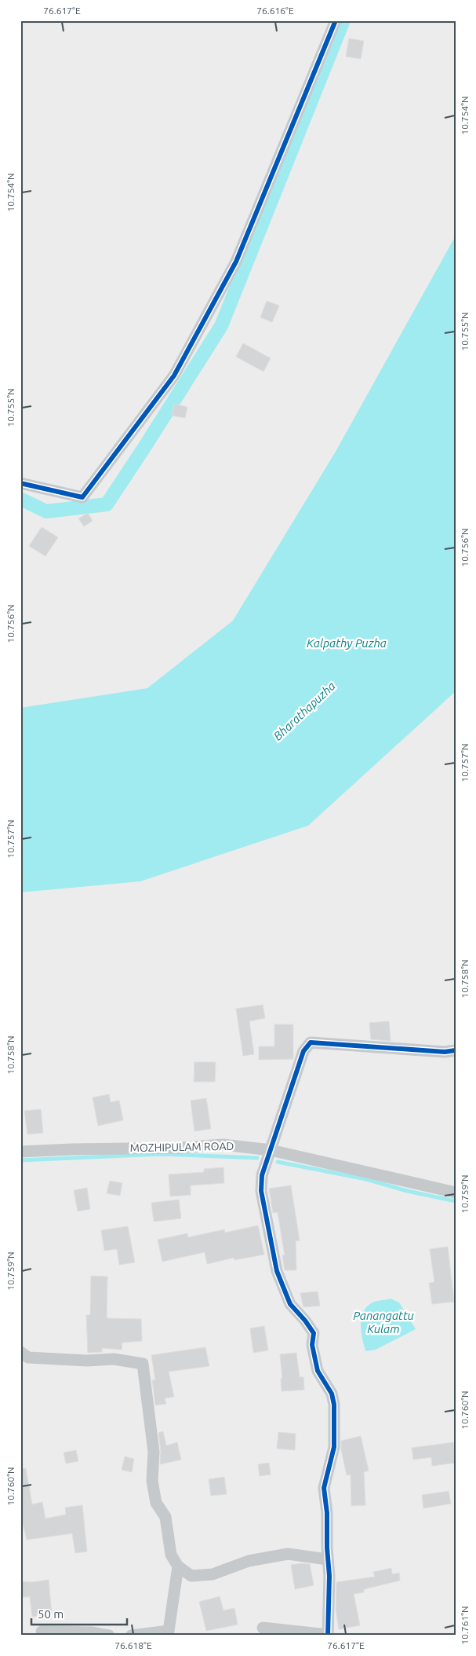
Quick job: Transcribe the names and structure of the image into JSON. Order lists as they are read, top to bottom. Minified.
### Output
{"streets":{"street":["MOZHIPULAM ROAD"]},"water":["Kalpathy Puzha","Bharathapuzha","Panangattu Kulam"],"scale_bar":"50 m","coordinates":["76.617°E","76.616°E","10.754°N","10.755°N","10.756°N","10.757°N","10.758°N","10.759°N","10.760°N","10.761°N","76.618°E"]}
